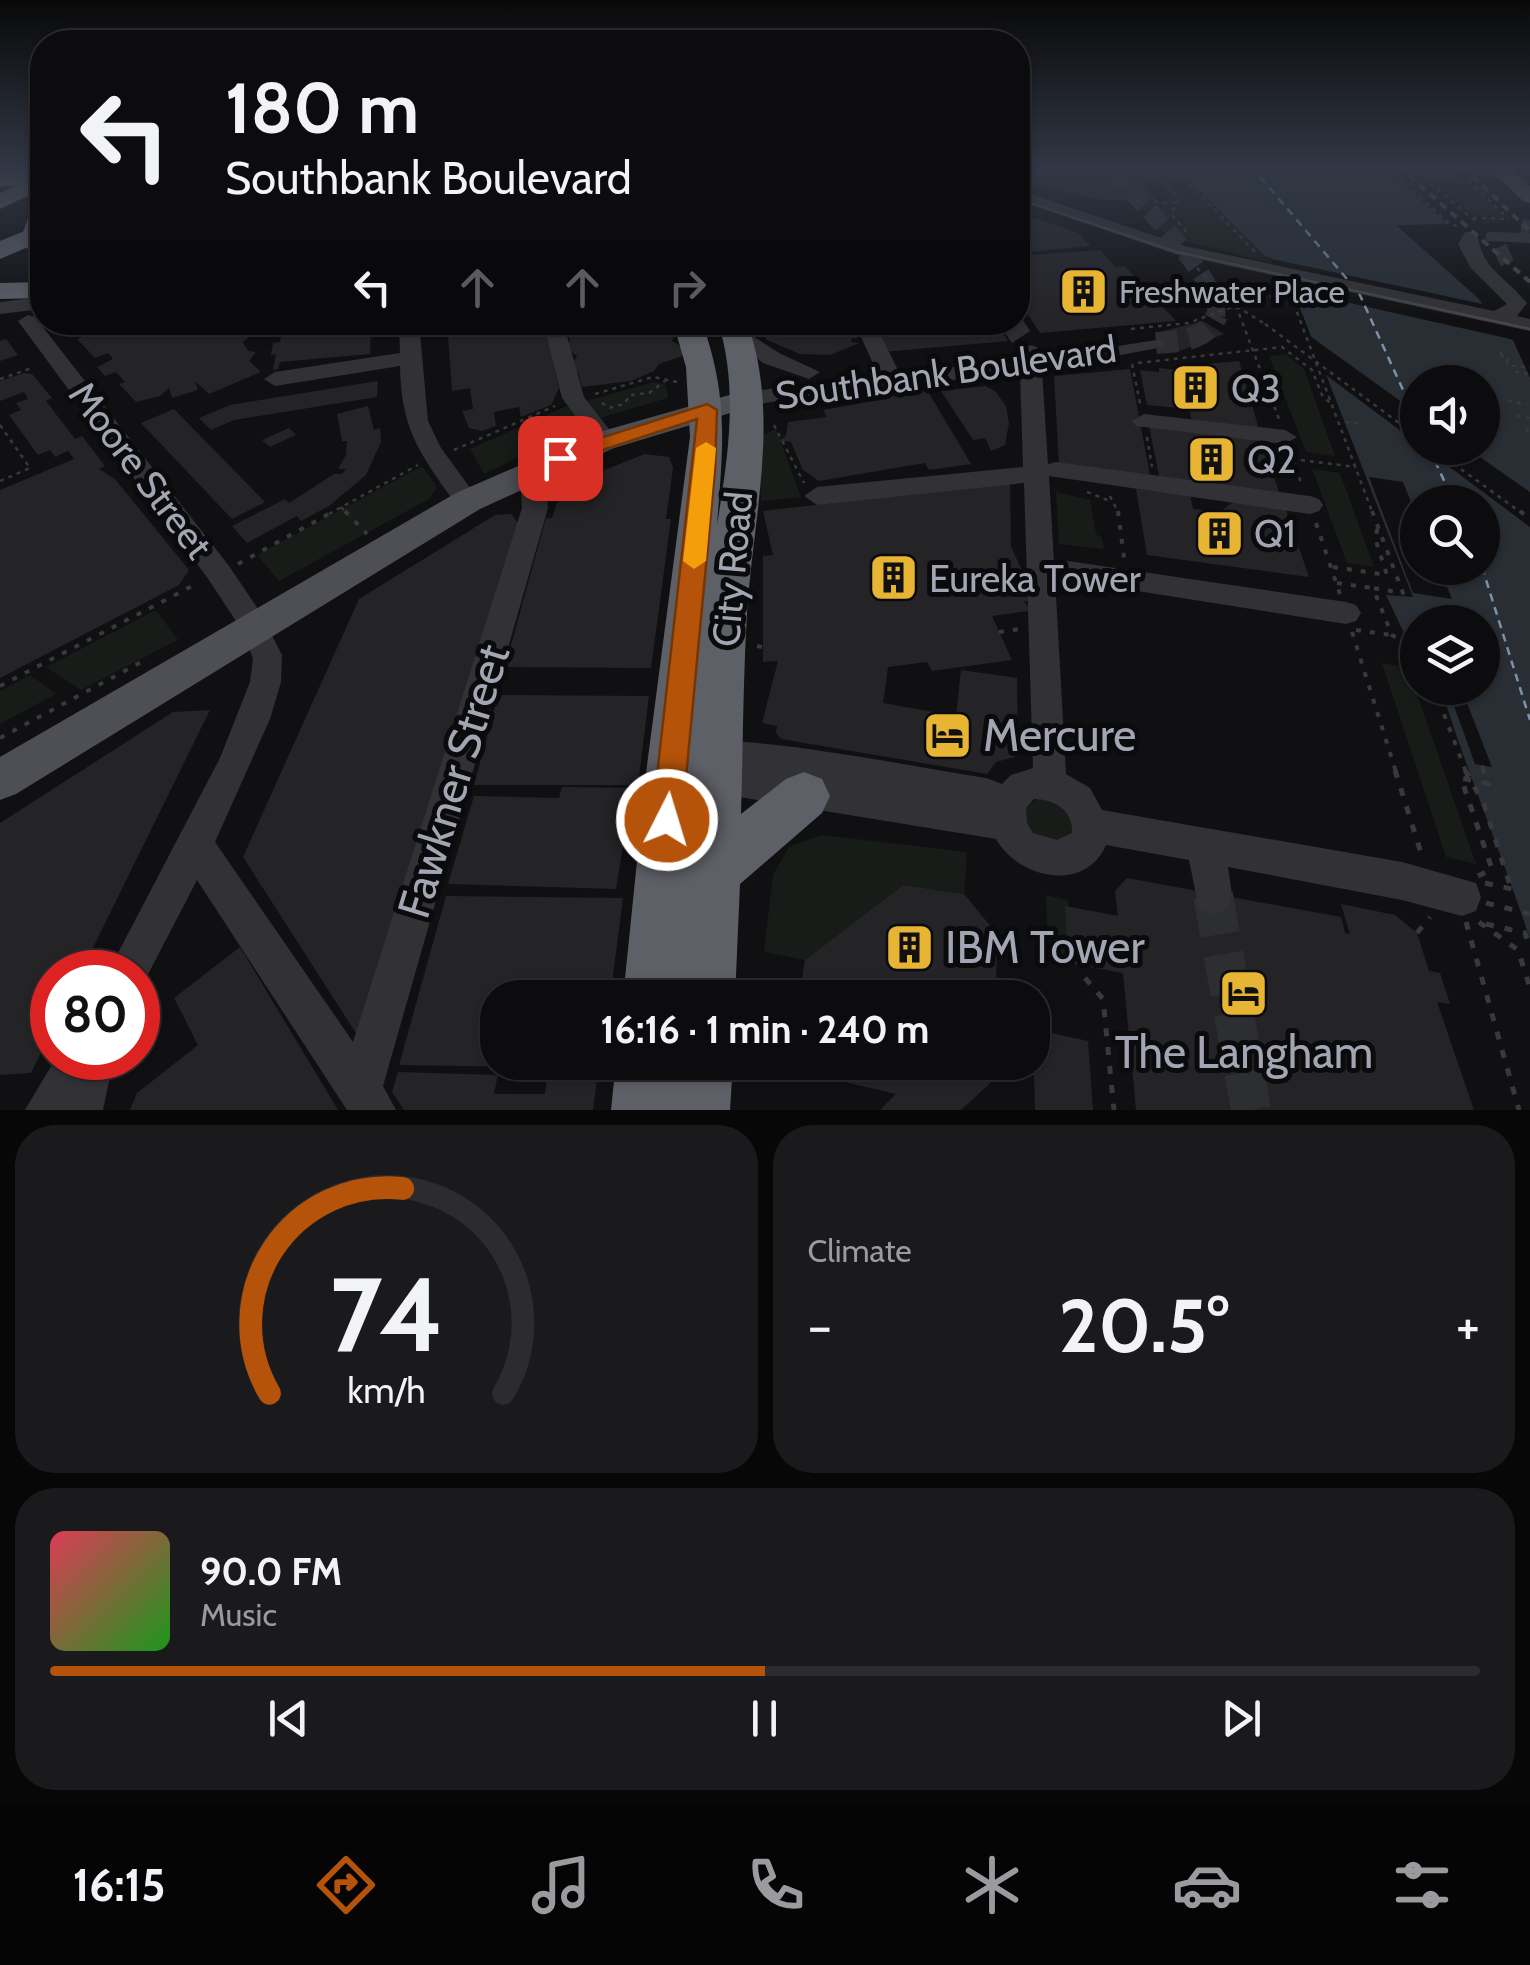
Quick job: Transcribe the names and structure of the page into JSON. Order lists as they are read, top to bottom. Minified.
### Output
{"streets":{"highway":["City Road"],"main road":["Southbank Boulevard"],"street":["Moore Street","Fawkner Street"]},"crossings":[["Southbank Boulevard","Moore Street"],["Southbank Boulevard","City Road"],["Southbank Boulevard","Fawkner Street"]],"places":{"building":["Freshwater Place","Q3","Q2","Q1","Eureka Tower","IBM Tower"],"hotel":["Mercure","The Langham"]},"page":{"turn":["180 m","Southbank Boulevard"],"limit":"80","trip":"16:16 · 1 min · 240 m","tile":"Climate","heat":["−","20.5°","+"],"song":["90.0 FM","Music"],"tabs":"16:15","gauge":["74","km/h"]}}
